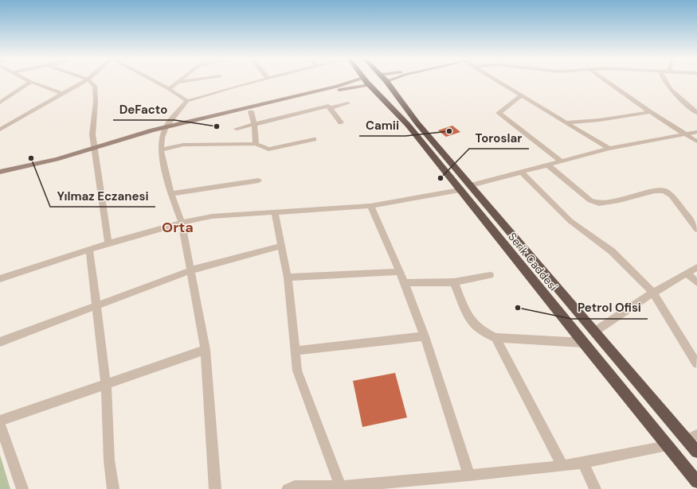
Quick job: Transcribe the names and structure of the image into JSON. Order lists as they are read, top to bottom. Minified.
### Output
{"streets":{"highway":["Serik Caddesi"]},"districts":["Orta"],"places":["DeFacto","Camii","Yılmaz Eczanesi","Toroslar","Petrol Ofisi"]}
